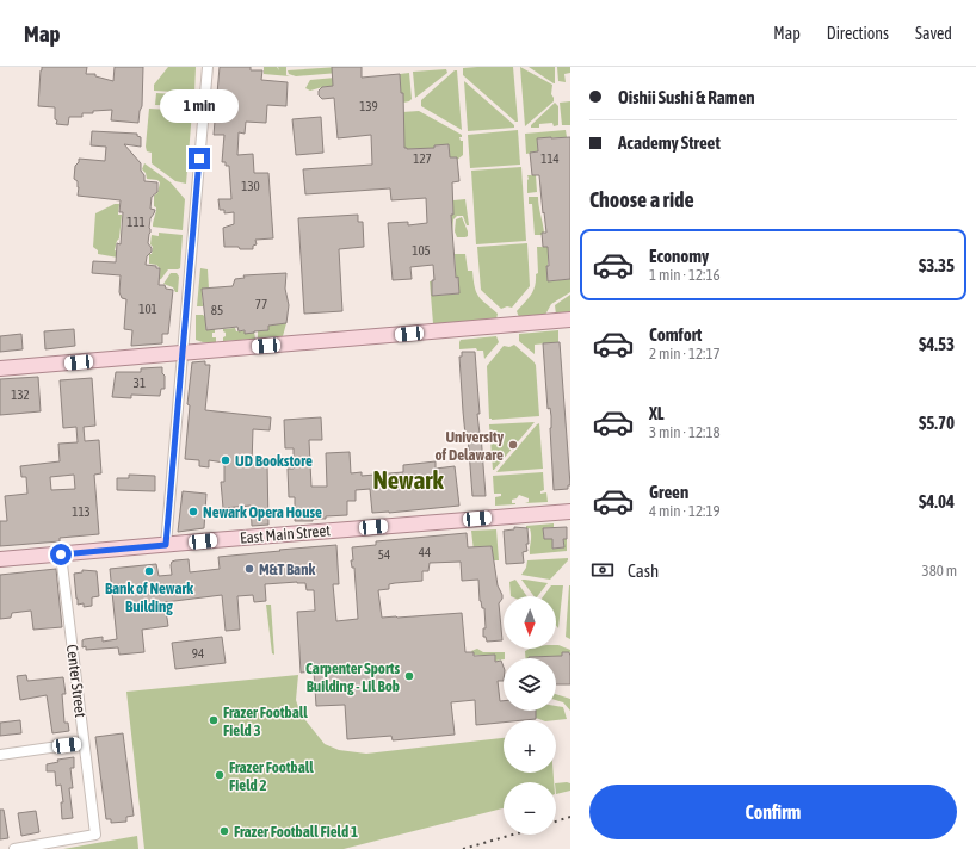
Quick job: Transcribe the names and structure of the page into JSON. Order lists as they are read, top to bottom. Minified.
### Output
{"streets":{"main road":["East Main Street"],"street":["Center Street"]},"crossings":[["East Main Street","Center Street"]],"districts":["Newark"],"places":["University of Delaware","UD Bookstore","Newark Opera House","M&T Bank","Bank of Newark Building","Carpenter Sports Building - Lil Bob","Frazer Football Field 3","Frazer Football Field 2","Frazer Football Field 1"],"house_numbers":["139","127","114","130","111","105","77","101","85","31","132","113","44","54","94"],"north":"bottom","page":{"header":"Map","nav":["Map","Directions","Saved"],"banner":["Oishii Sushi & Ramen","Academy Street"],"bubble":"1 min","heading":"Choose a ride","list":[{"name":"Economy","note":"1 min · 12:16","value":"$3.35"},{"name":"Comfort","note":"2 min · 12:17","value":"$4.53"},{"name":"XL","note":"3 min · 12:18","value":"$5.70"},{"name":"Green","note":"4 min · 12:19","value":"$4.04"}],"pay":["Cash","380 m"],"map_buttons":["+","−"],"buttons":"Confirm"}}
